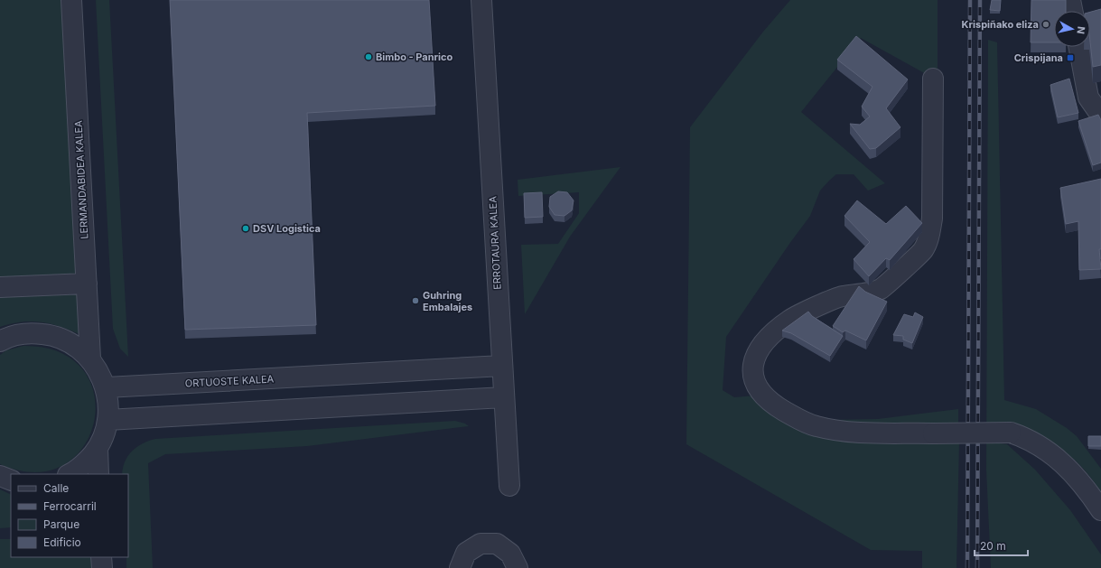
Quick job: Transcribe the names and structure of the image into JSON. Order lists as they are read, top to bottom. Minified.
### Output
{"streets":{"street":["LERMANDABIDEA KALEA","ERROTAURA KALEA","ORTUOSTE KALEA"]},"crossings":[["ERROTAURA KALEA","ORTUOSTE KALEA"]],"places":{"other":["Krispiñako eliza","Bimbo - Panrico","DSV Logistica","Guhring Embalajes"],"transit":["Crispijana"]},"legend":["Calle","Ferrocarril","Parque","Edificio"],"scale_bar":"20 m","north":"right"}
